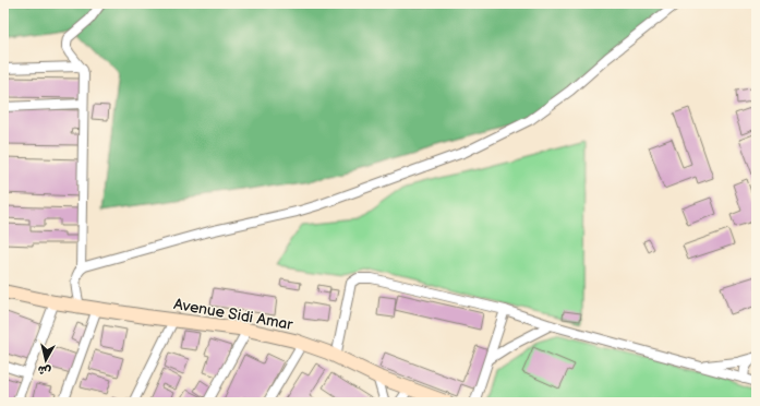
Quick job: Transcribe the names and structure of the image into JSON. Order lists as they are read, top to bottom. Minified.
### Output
{"streets":{"street":["Avenue Sidi Amar"]},"north":"bottom"}
